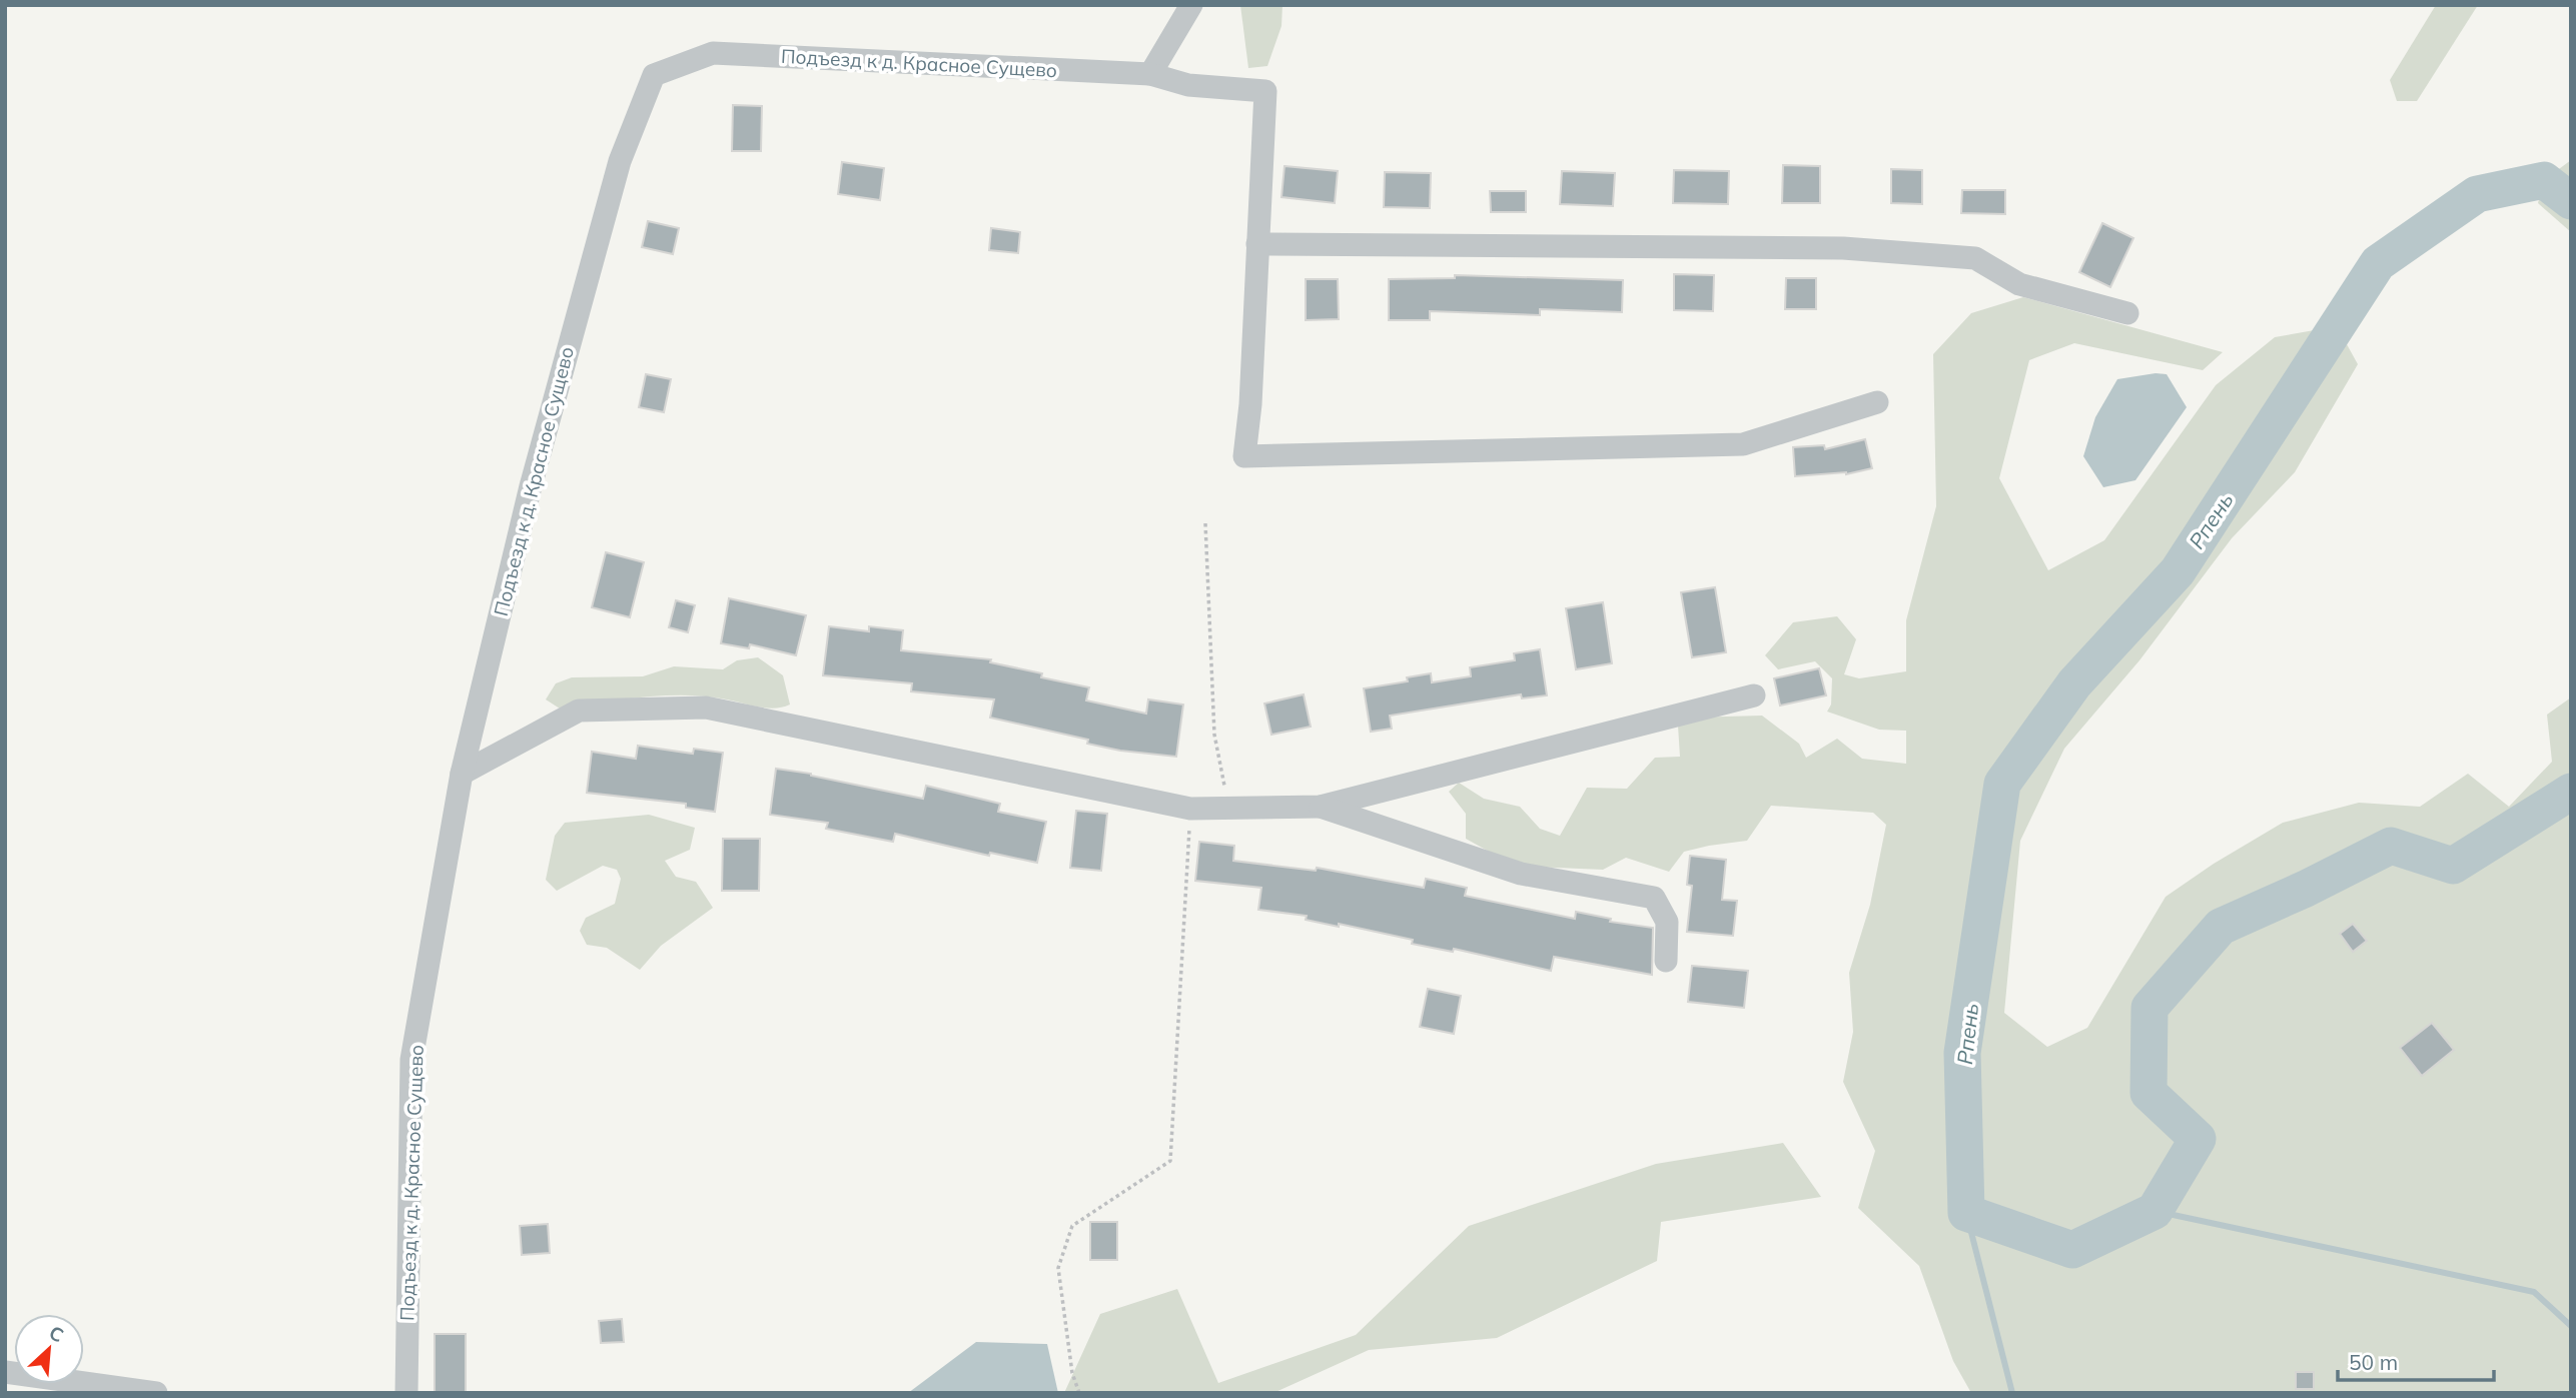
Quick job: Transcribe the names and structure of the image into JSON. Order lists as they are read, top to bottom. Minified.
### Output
{"streets":{"street":["Подъезд к д. Красное Сущево"]},"water":["Рпень"],"scale_bar":"50 m","north":"top right"}
